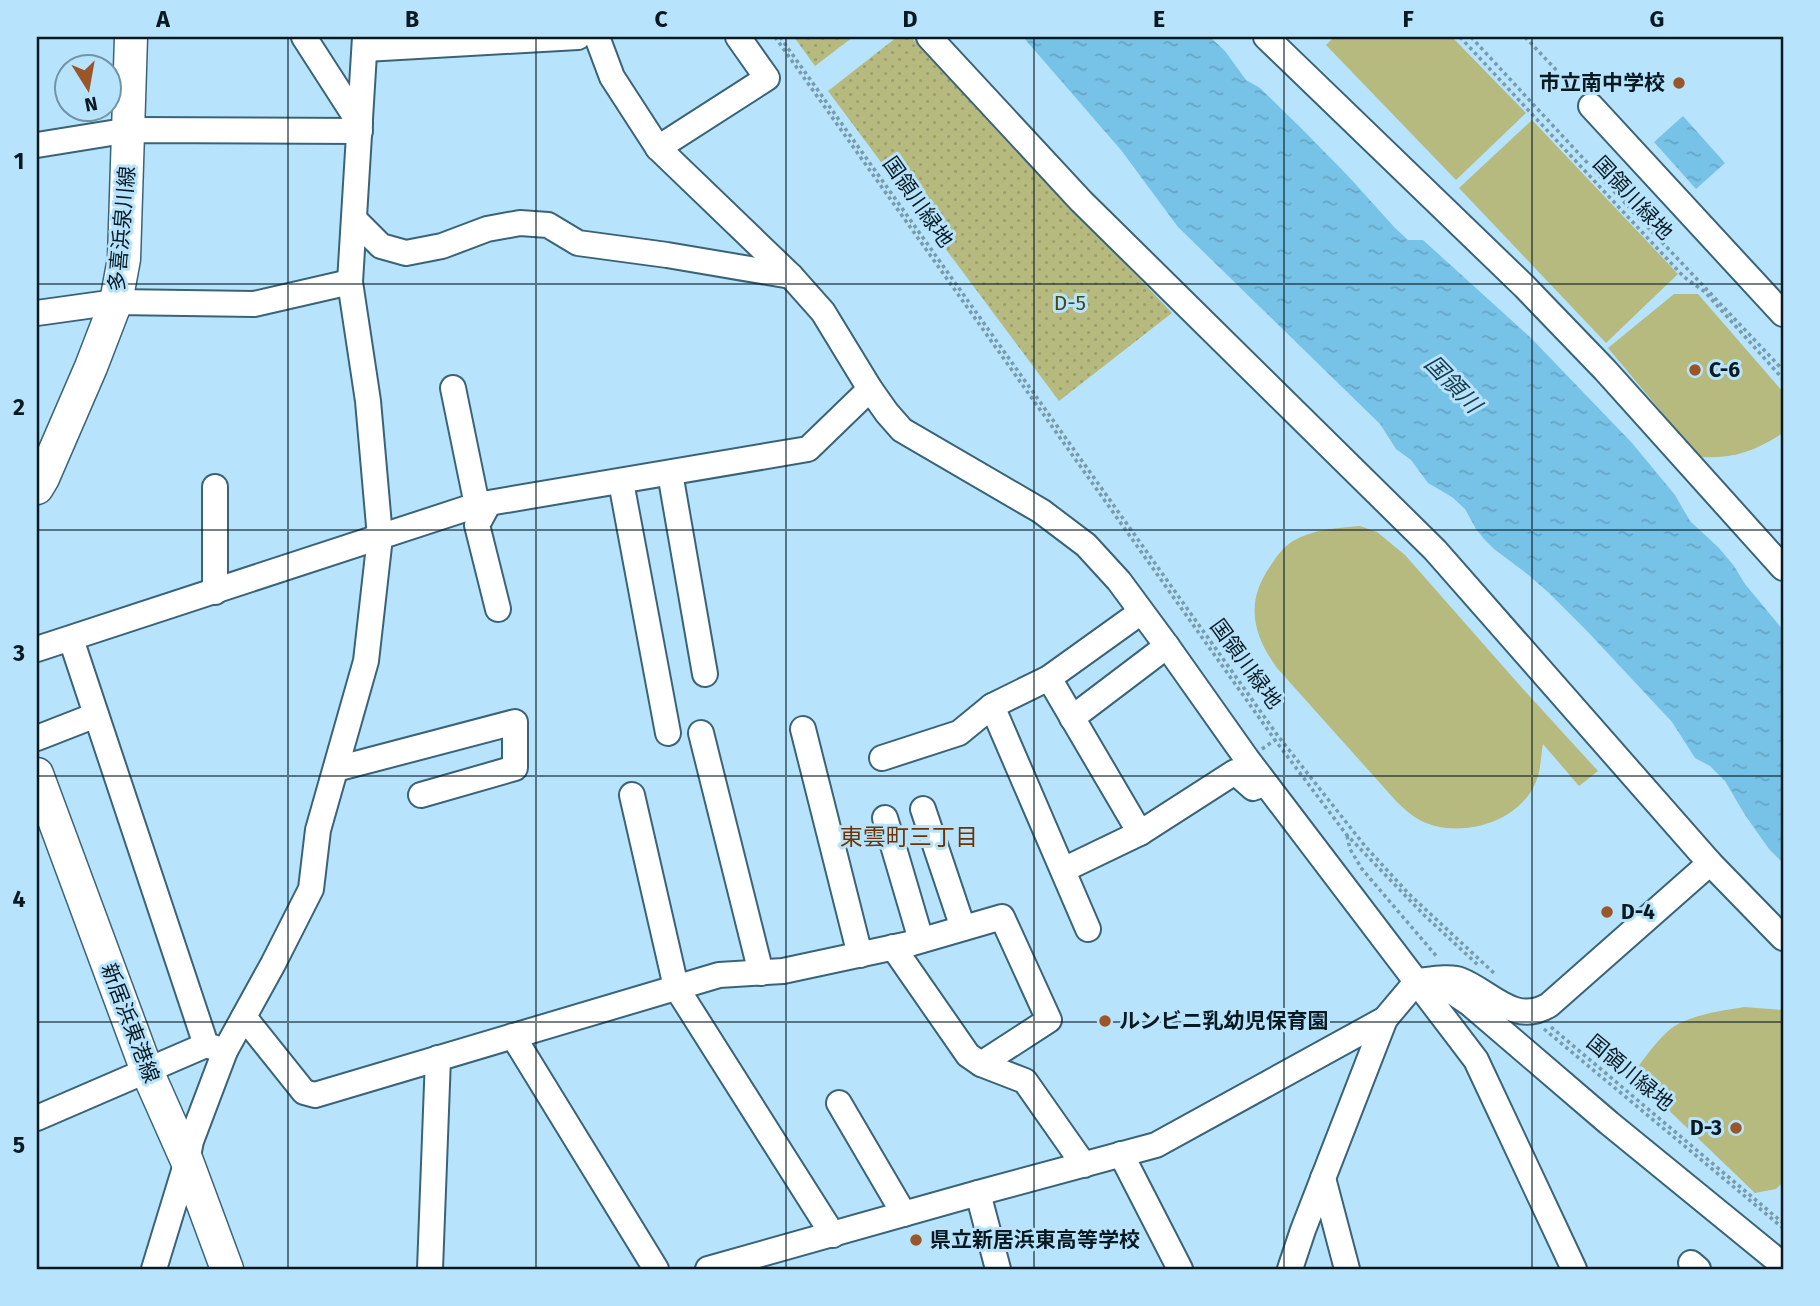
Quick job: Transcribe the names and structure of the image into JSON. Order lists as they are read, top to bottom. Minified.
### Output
{"streets":{"main road":["多喜浜泉川線","新居浜東港線"],"path":["国領川緑地"]},"districts":["東雲町三丁目"],"water":["国領川"],"parks":["D-5"],"places":["市立南中学校","C-6","D-4","ルンビニ乳幼児保育園","D-3","県立新居浜東高等学校"],"north":"bottom","grid":{"columns":["A","B","C","D","E","F","G"],"rows":["1","2","3","4","5"]}}
